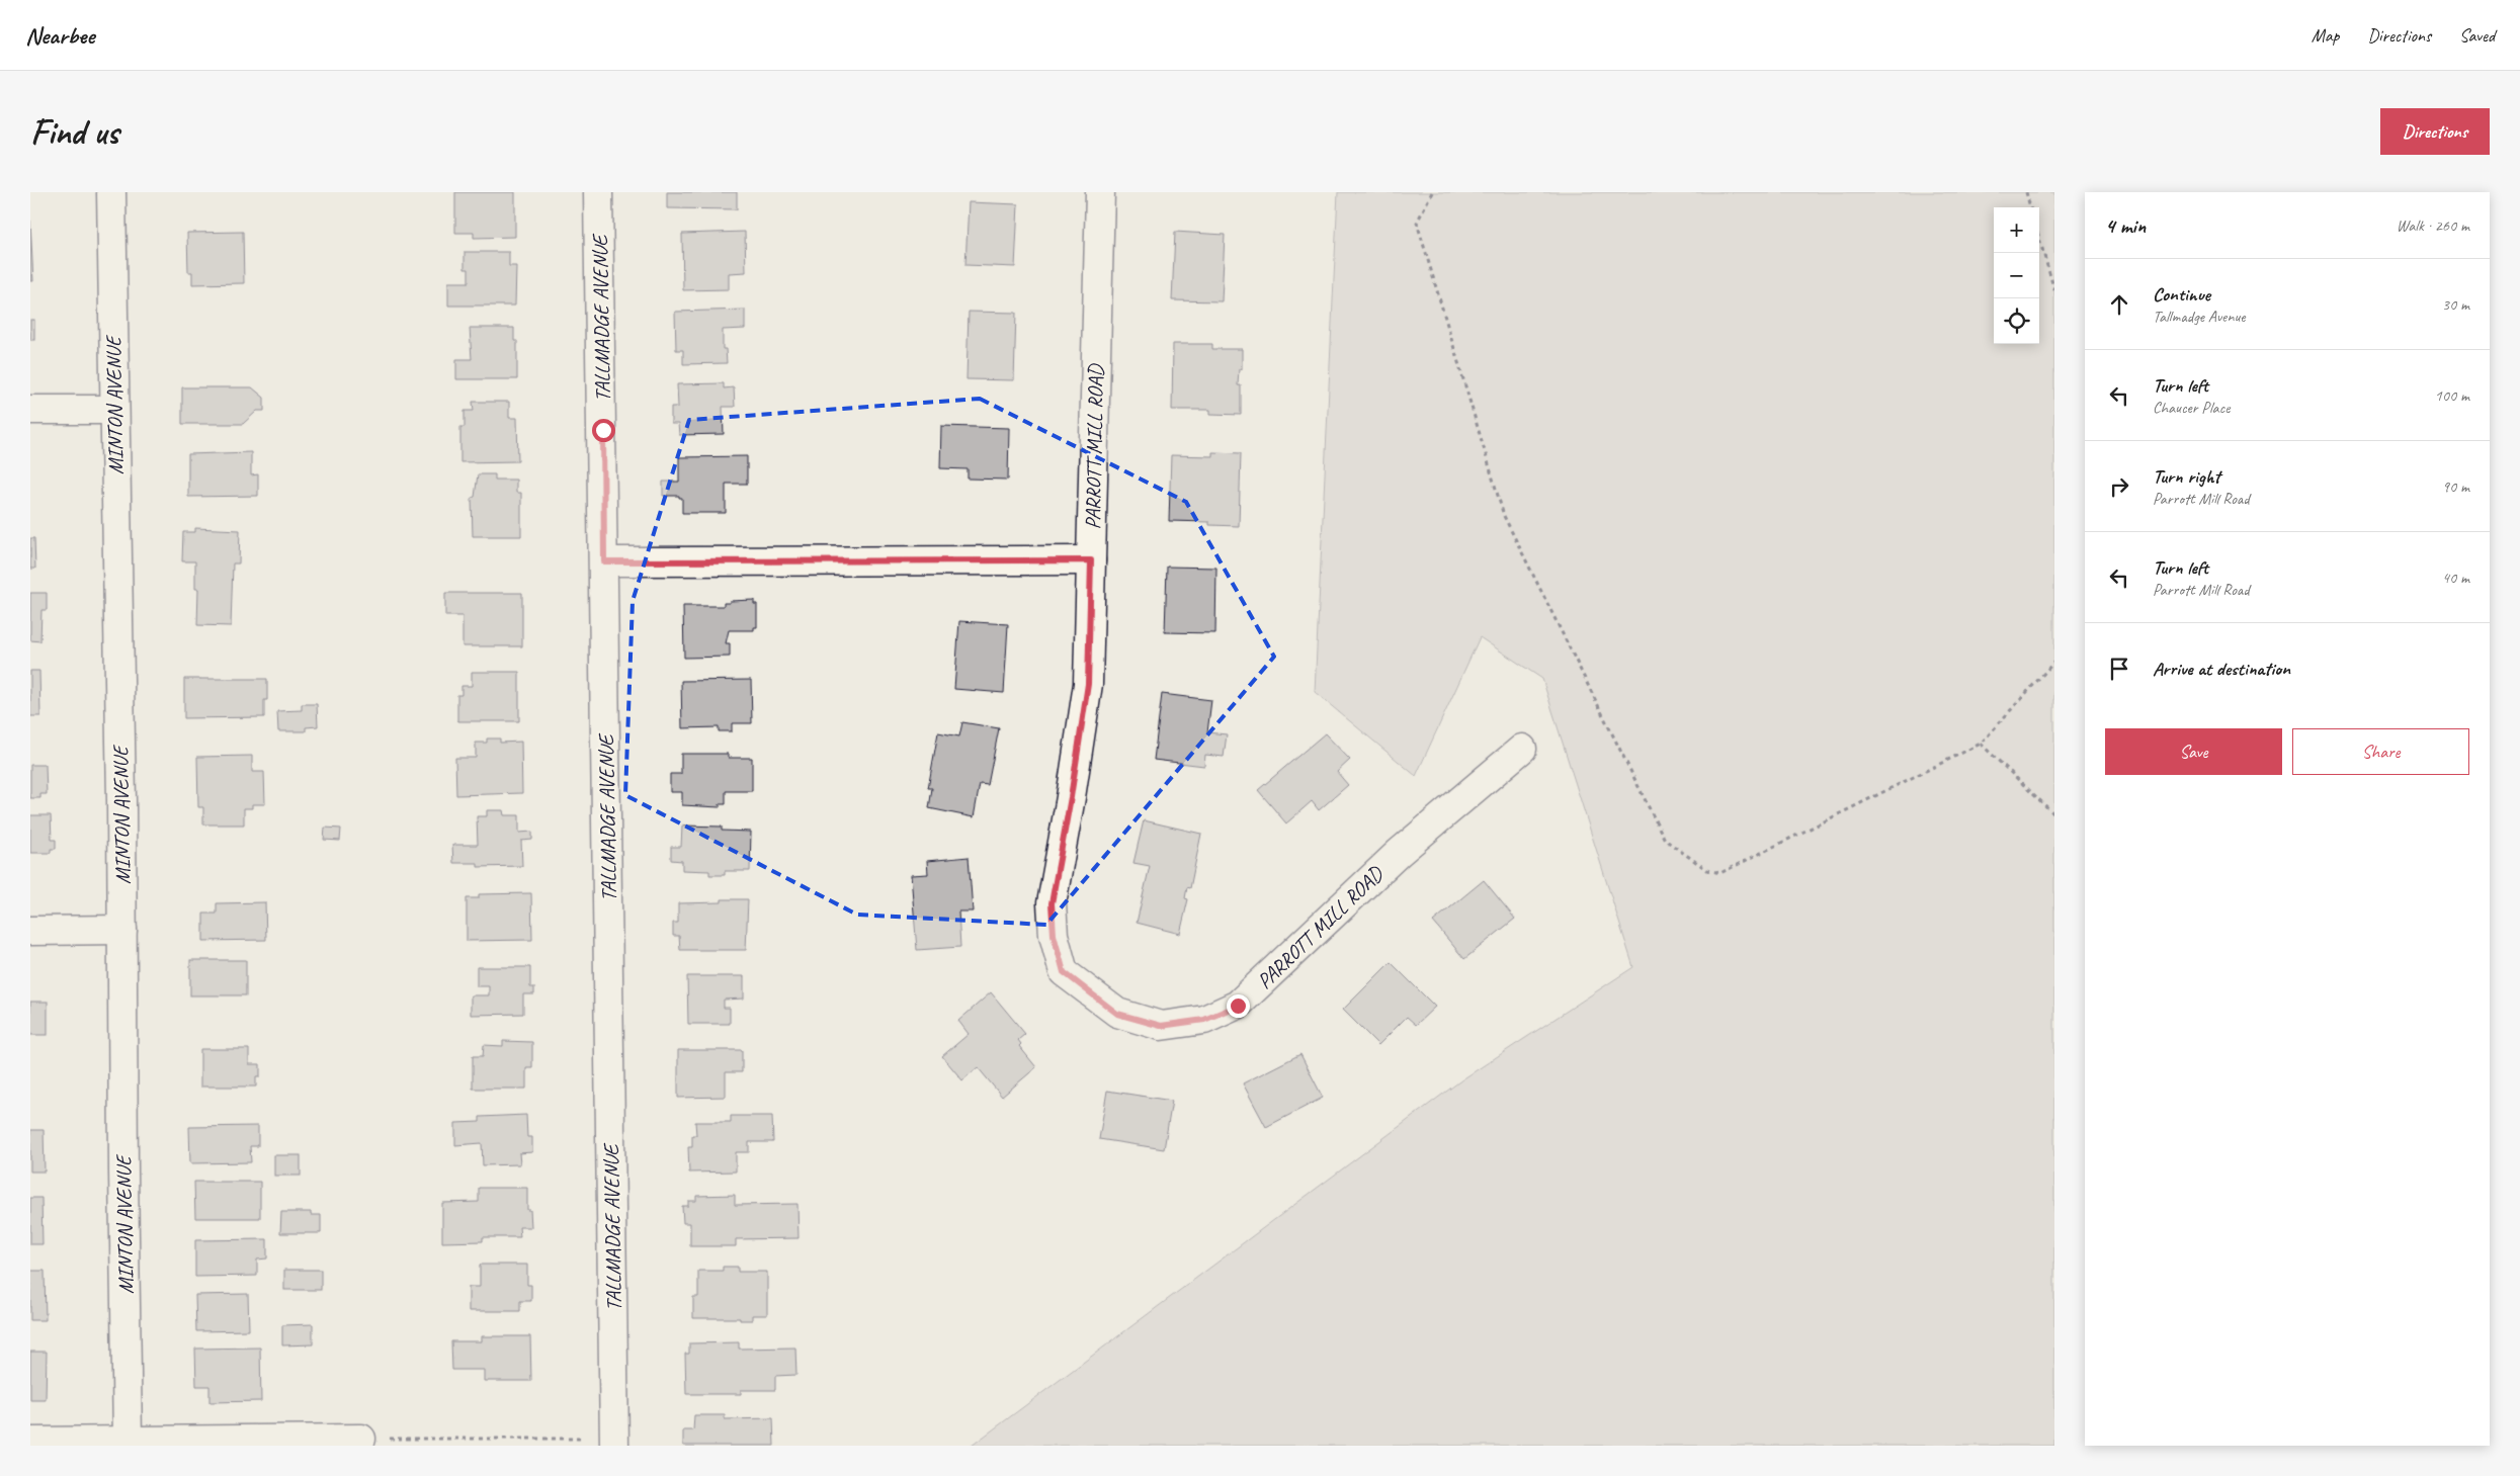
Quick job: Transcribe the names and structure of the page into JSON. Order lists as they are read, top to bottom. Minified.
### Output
{"streets":{"street":["TALLMADGE AVENUE","MINTON AVENUE","PARROTT MILL ROAD"]},"page":{"header":"Nearbee","nav":["Map","Directions","Saved"],"buttons":["Directions",["Save","Share"]],"title":"Find us","heading":["4 min","Walk · 260 m"],"map_buttons":["+","−"],"list":[["Continue","Tallmadge Avenue","30 m"],["Turn left","Chaucer Place","100 m"],["Turn right","Parrott Mill Road","90 m"],["Turn left","Parrott Mill Road","40 m"],"Arrive at destination"]}}
